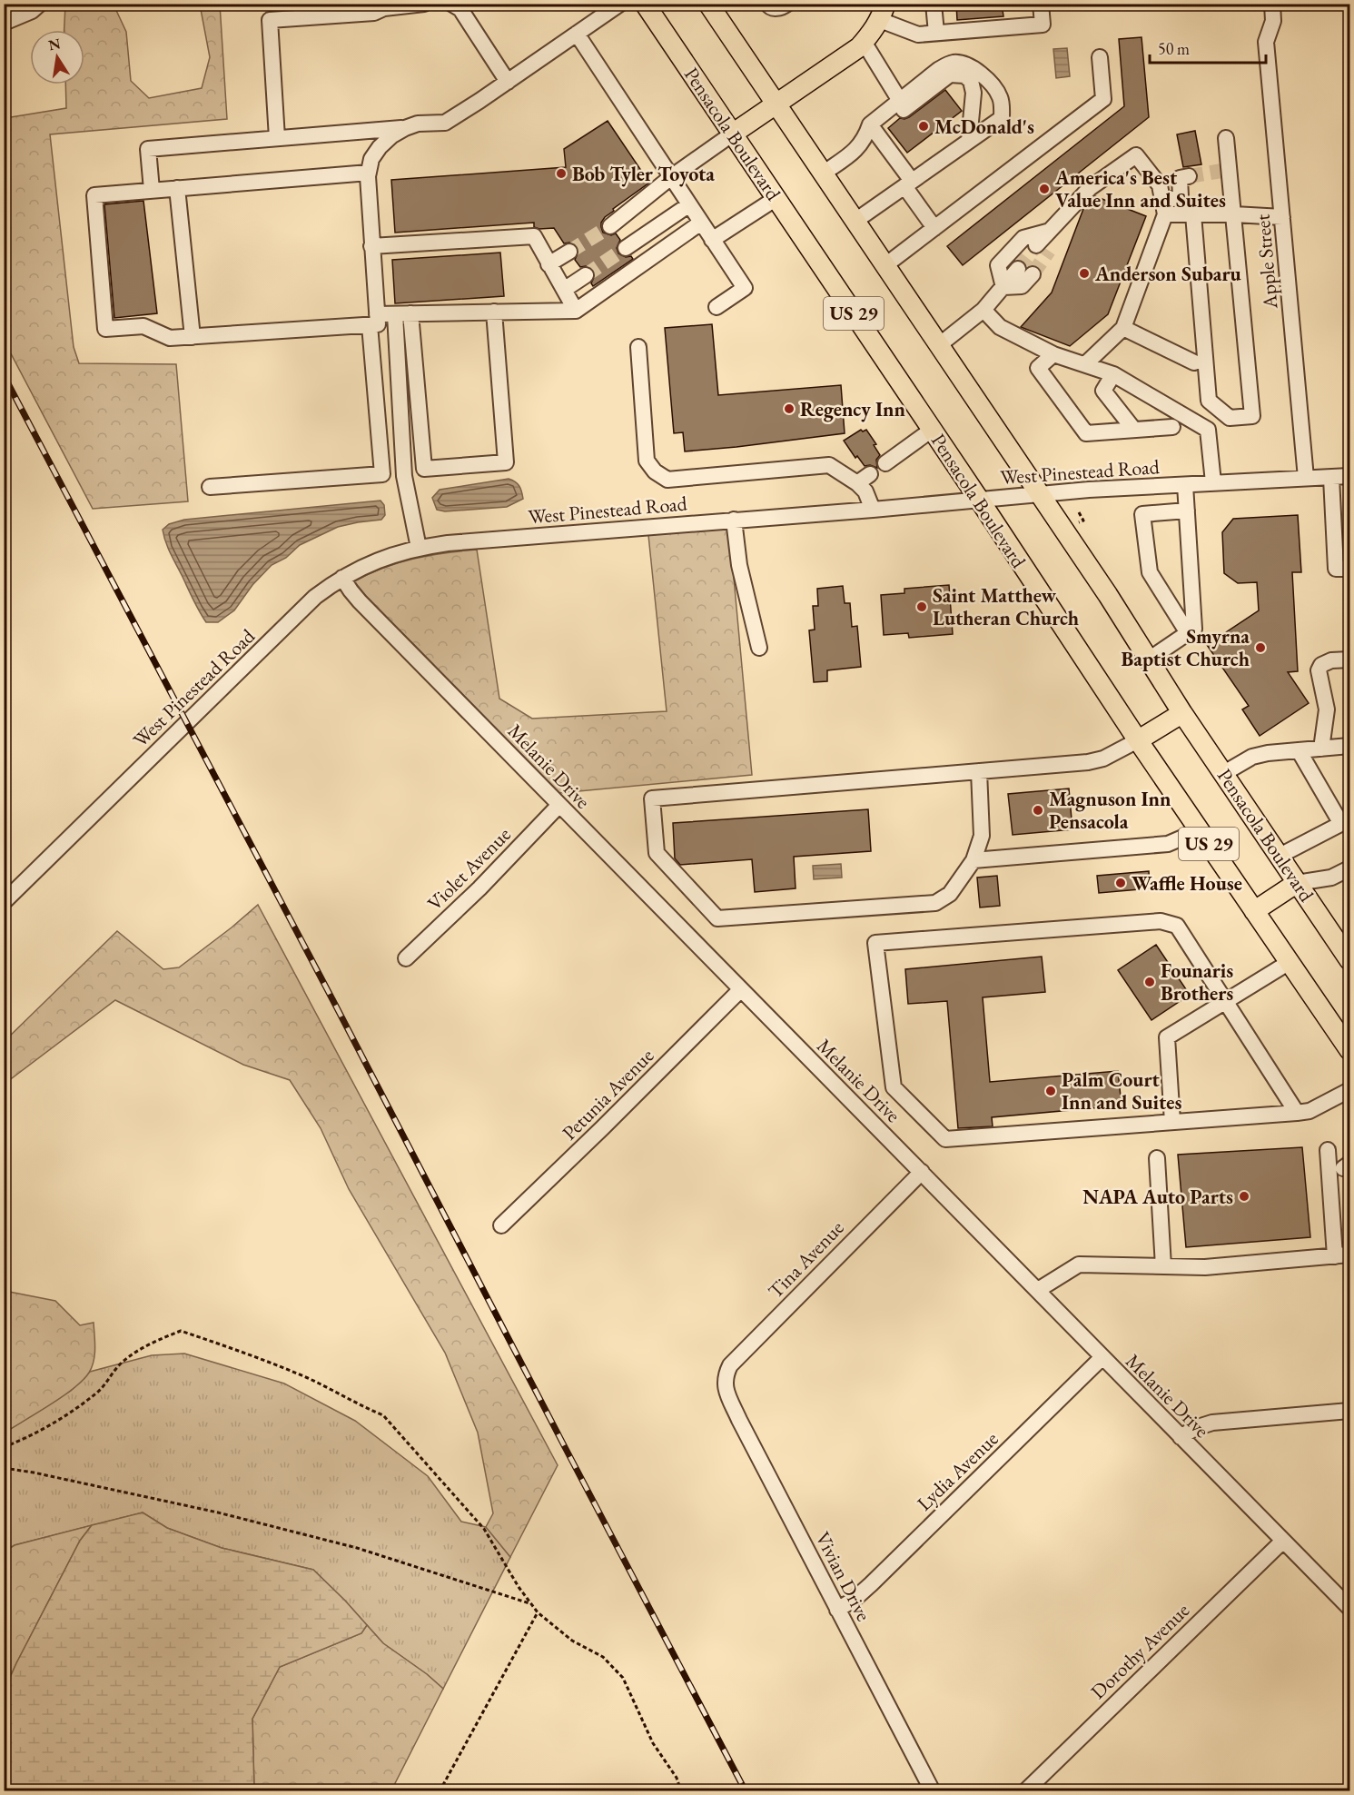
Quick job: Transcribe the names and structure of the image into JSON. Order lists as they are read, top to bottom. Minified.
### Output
{"streets":{"main road":["Pensacola Boulevard","US 29"],"street":["Apple Street","West Pinestead Road","Melanie Drive","Violet Avenue","Petunia Avenue","Tina Avenue","Lydia Avenue","Vivian Drive","Dorothy Avenue"]},"crossings":[["Pensacola Boulevard","West Pinestead Road"],["Apple Street","West Pinestead Road"],["West Pinestead Road","Melanie Drive"],["Melanie Drive","Violet Avenue"],["Melanie Drive","Petunia Avenue"],["Melanie Drive","Tina Avenue"],["Melanie Drive","Lydia Avenue"],["Melanie Drive","Dorothy Avenue"],["Tina Avenue","Vivian Drive"],["Lydia Avenue","Vivian Drive"]],"places":["McDonald's","Bob Tyler Toyota","America's Best Value Inn and Suites","Anderson Subaru","Regency Inn","Saint Matthew Lutheran Church","Smyrna Baptist Church","Magnuson Inn Pensacola","Waffle House","Founaris Brothers","Palm Court Inn and Suites","NAPA Auto Parts"],"scale_bar":"50 m","north":"top"}
